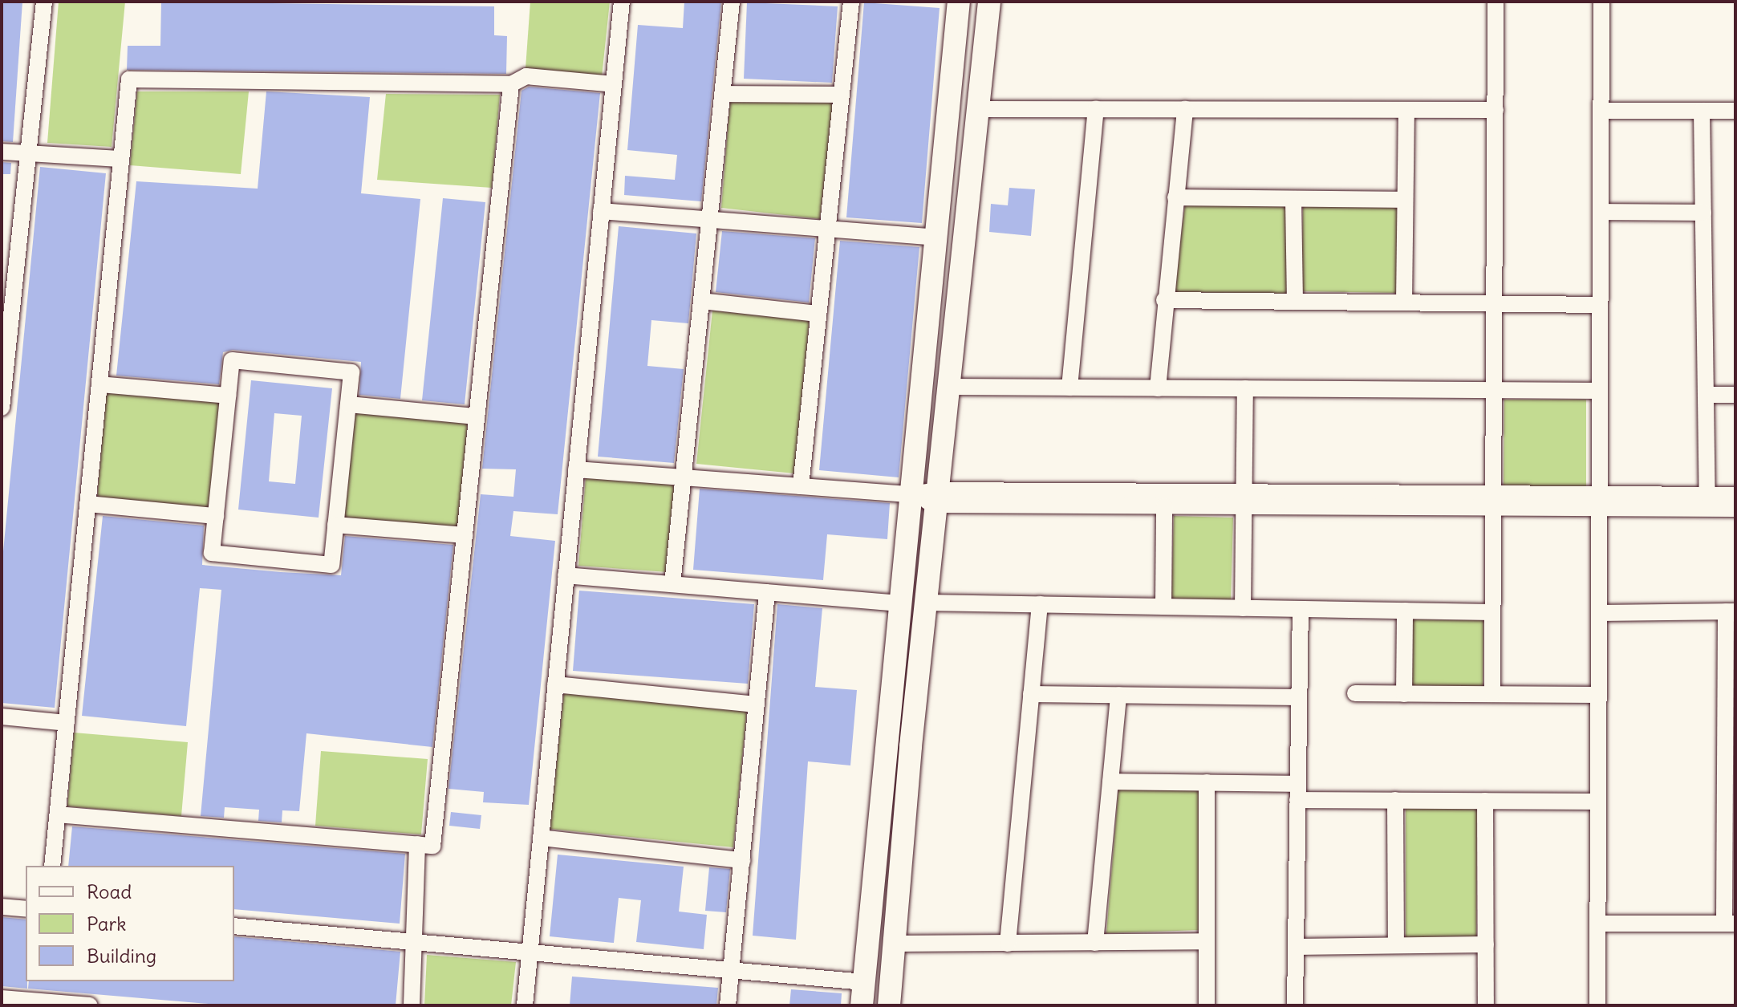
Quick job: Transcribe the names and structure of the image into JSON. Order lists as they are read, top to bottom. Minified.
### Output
{"legend":["Road","Park","Building"]}
